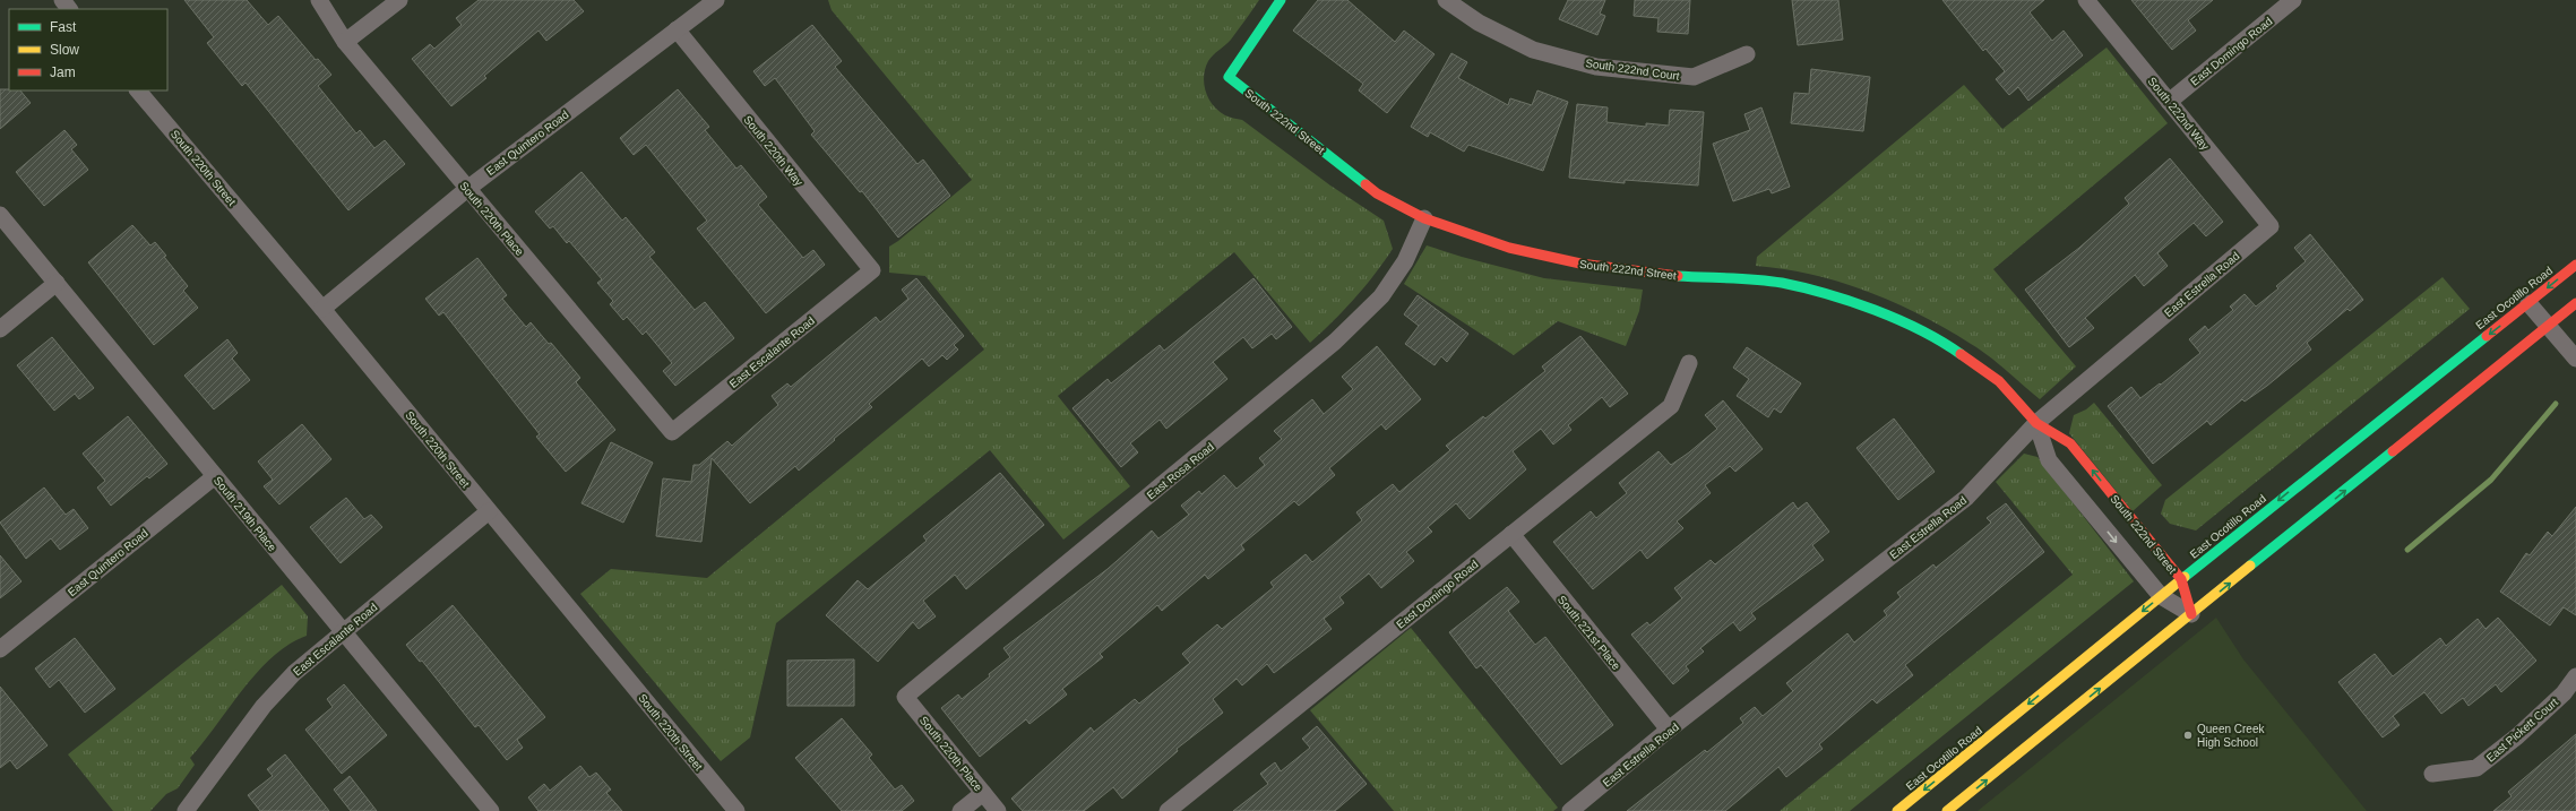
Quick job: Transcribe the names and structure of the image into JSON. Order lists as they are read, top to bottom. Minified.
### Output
{"streets":{"main road":["South 222nd Street","East Ocotillo Road"],"street":["East Domingo Road","South 222nd Court","South 222nd Way","East Quintero Road","South 220th Way","South 220th Street","South 220th Place","East Estrella Road","East Escalante Road","East Rosa Road","South 219th Place","South 221st Place","East Pickett Court"]},"crossings":[["East Domingo Road","South 222nd Way"],["East Domingo Road","South 221st Place"],["South 222nd Way","East Estrella Road"],["South 222nd Street","East Estrella Road"],["South 222nd Street","East Ocotillo Road"],["South 222nd Street","East Rosa Road"],["East Quintero Road","South 220th Way"],["East Quintero Road","South 220th Street"],["East Quintero Road","South 220th Place"],["East Quintero Road","South 219th Place"],["South 220th Way","East Escalante Road"],["South 220th Street","East Escalante Road"],["South 220th Place","East Escalante Road"],["South 220th Place","East Rosa Road"],["East Estrella Road","South 221st Place"],["East Escalante Road","South 219th Place"]],"places":["Queen Creek High School"],"legend":["Fast","Slow","Jam"]}
